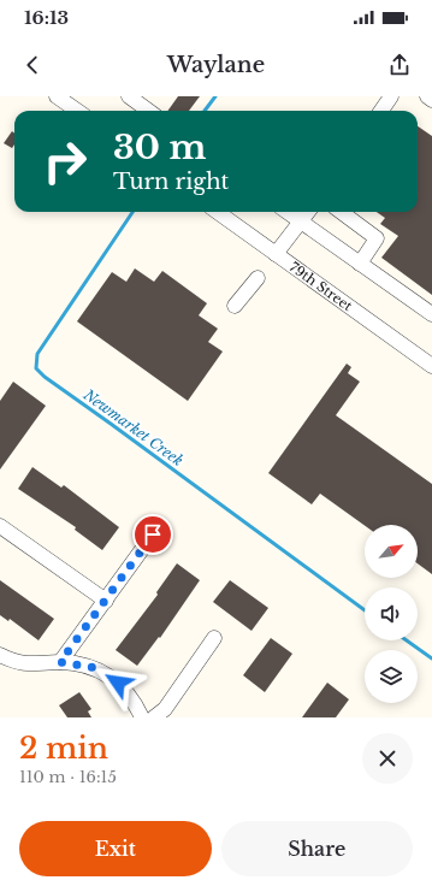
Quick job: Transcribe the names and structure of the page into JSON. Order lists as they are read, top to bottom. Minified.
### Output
{"streets":{"street":["79th Street"]},"water":["Newmarket Creek"],"north":"top right","page":{"status":"16:13","header":"Waylane","turn":["30 m","Turn right"],"heading":["2 min","110 m · 16:15"],"buttons":["Exit","Share"]}}
